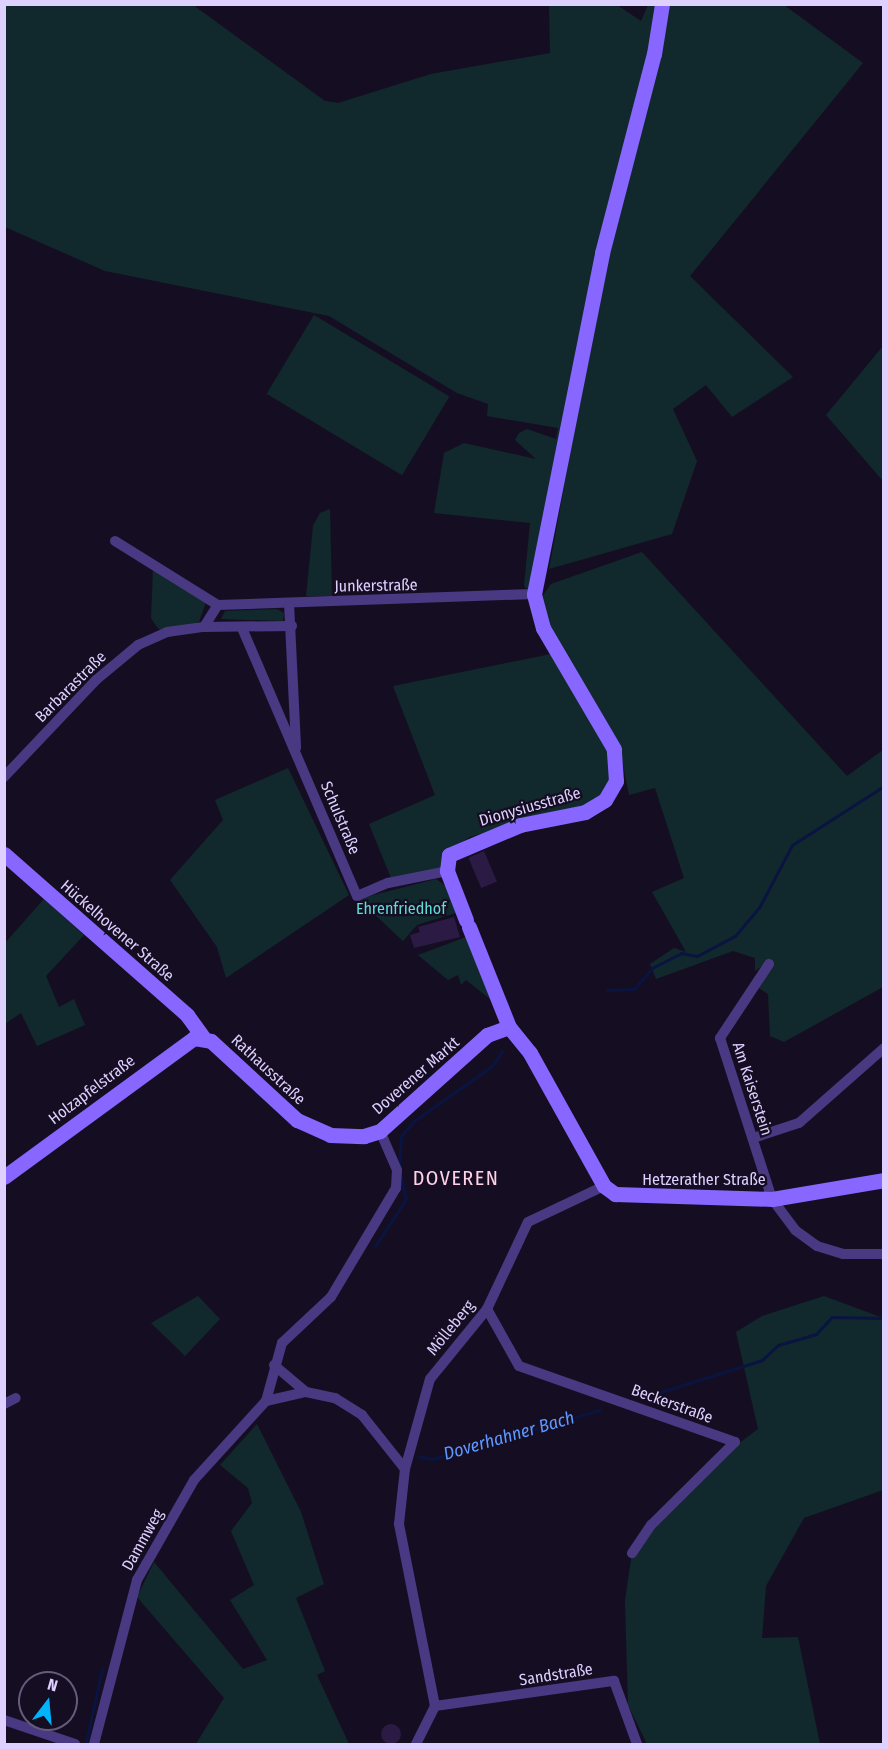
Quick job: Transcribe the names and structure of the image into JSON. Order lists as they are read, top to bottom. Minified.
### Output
{"streets":{"street":["Junkerstraße","Barbarastraße","Dionysiusstraße","Schulstraße","Hückelhovener Straße","Rathausstraße","Doverener Markt","Am Kaiserstein","Holzapfelstraße","Hetzerather Straße","Mölleberg","Beckerstraße","Dammweg","Sandstraße"]},"crossings":[["Junkerstraße","Dionysiusstraße"],["Junkerstraße","Schulstraße"],["Barbarastraße","Schulstraße"],["Dionysiusstraße","Schulstraße"],["Hückelhovener Straße","Rathausstraße"],["Hückelhovener Straße","Holzapfelstraße"],["Rathausstraße","Doverener Markt"],["Rathausstraße","Holzapfelstraße"],["Am Kaiserstein","Hetzerather Straße"],["Hetzerather Straße","Mölleberg"],["Mölleberg","Beckerstraße"],["Mölleberg","Sandstraße"]],"districts":["DOVEREN"],"water":["Doverhahner Bach"],"parks":["Ehrenfriedhof"],"north":"top"}
